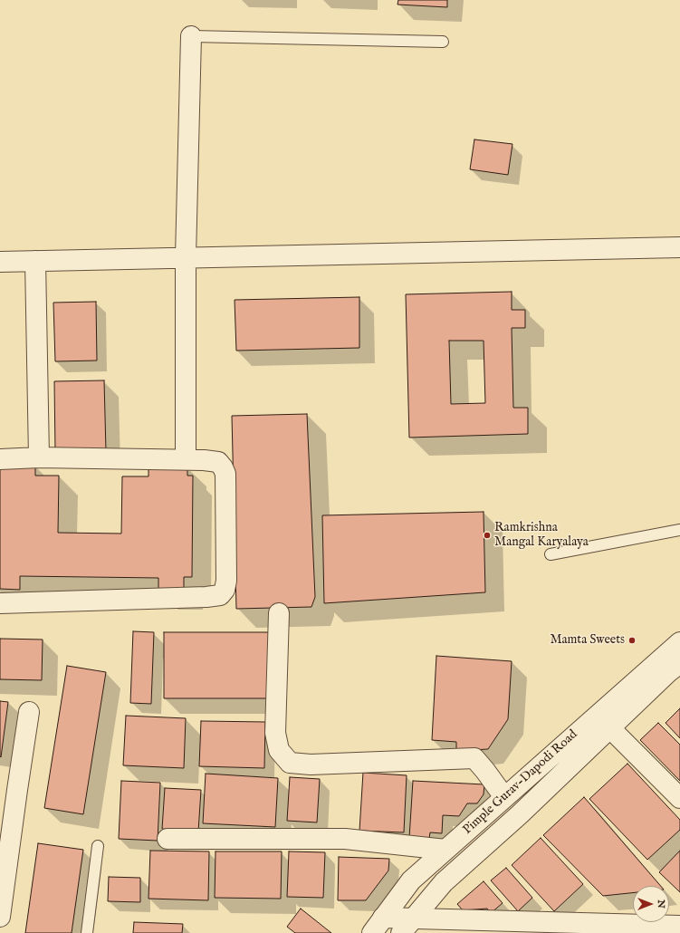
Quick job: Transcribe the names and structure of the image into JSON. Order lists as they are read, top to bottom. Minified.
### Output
{"streets":{"street":["Pimple Gurav-Dapodi Road"]},"places":["Ramkrishna Mangal Karyalaya","Mamta Sweets"],"north":"right"}
